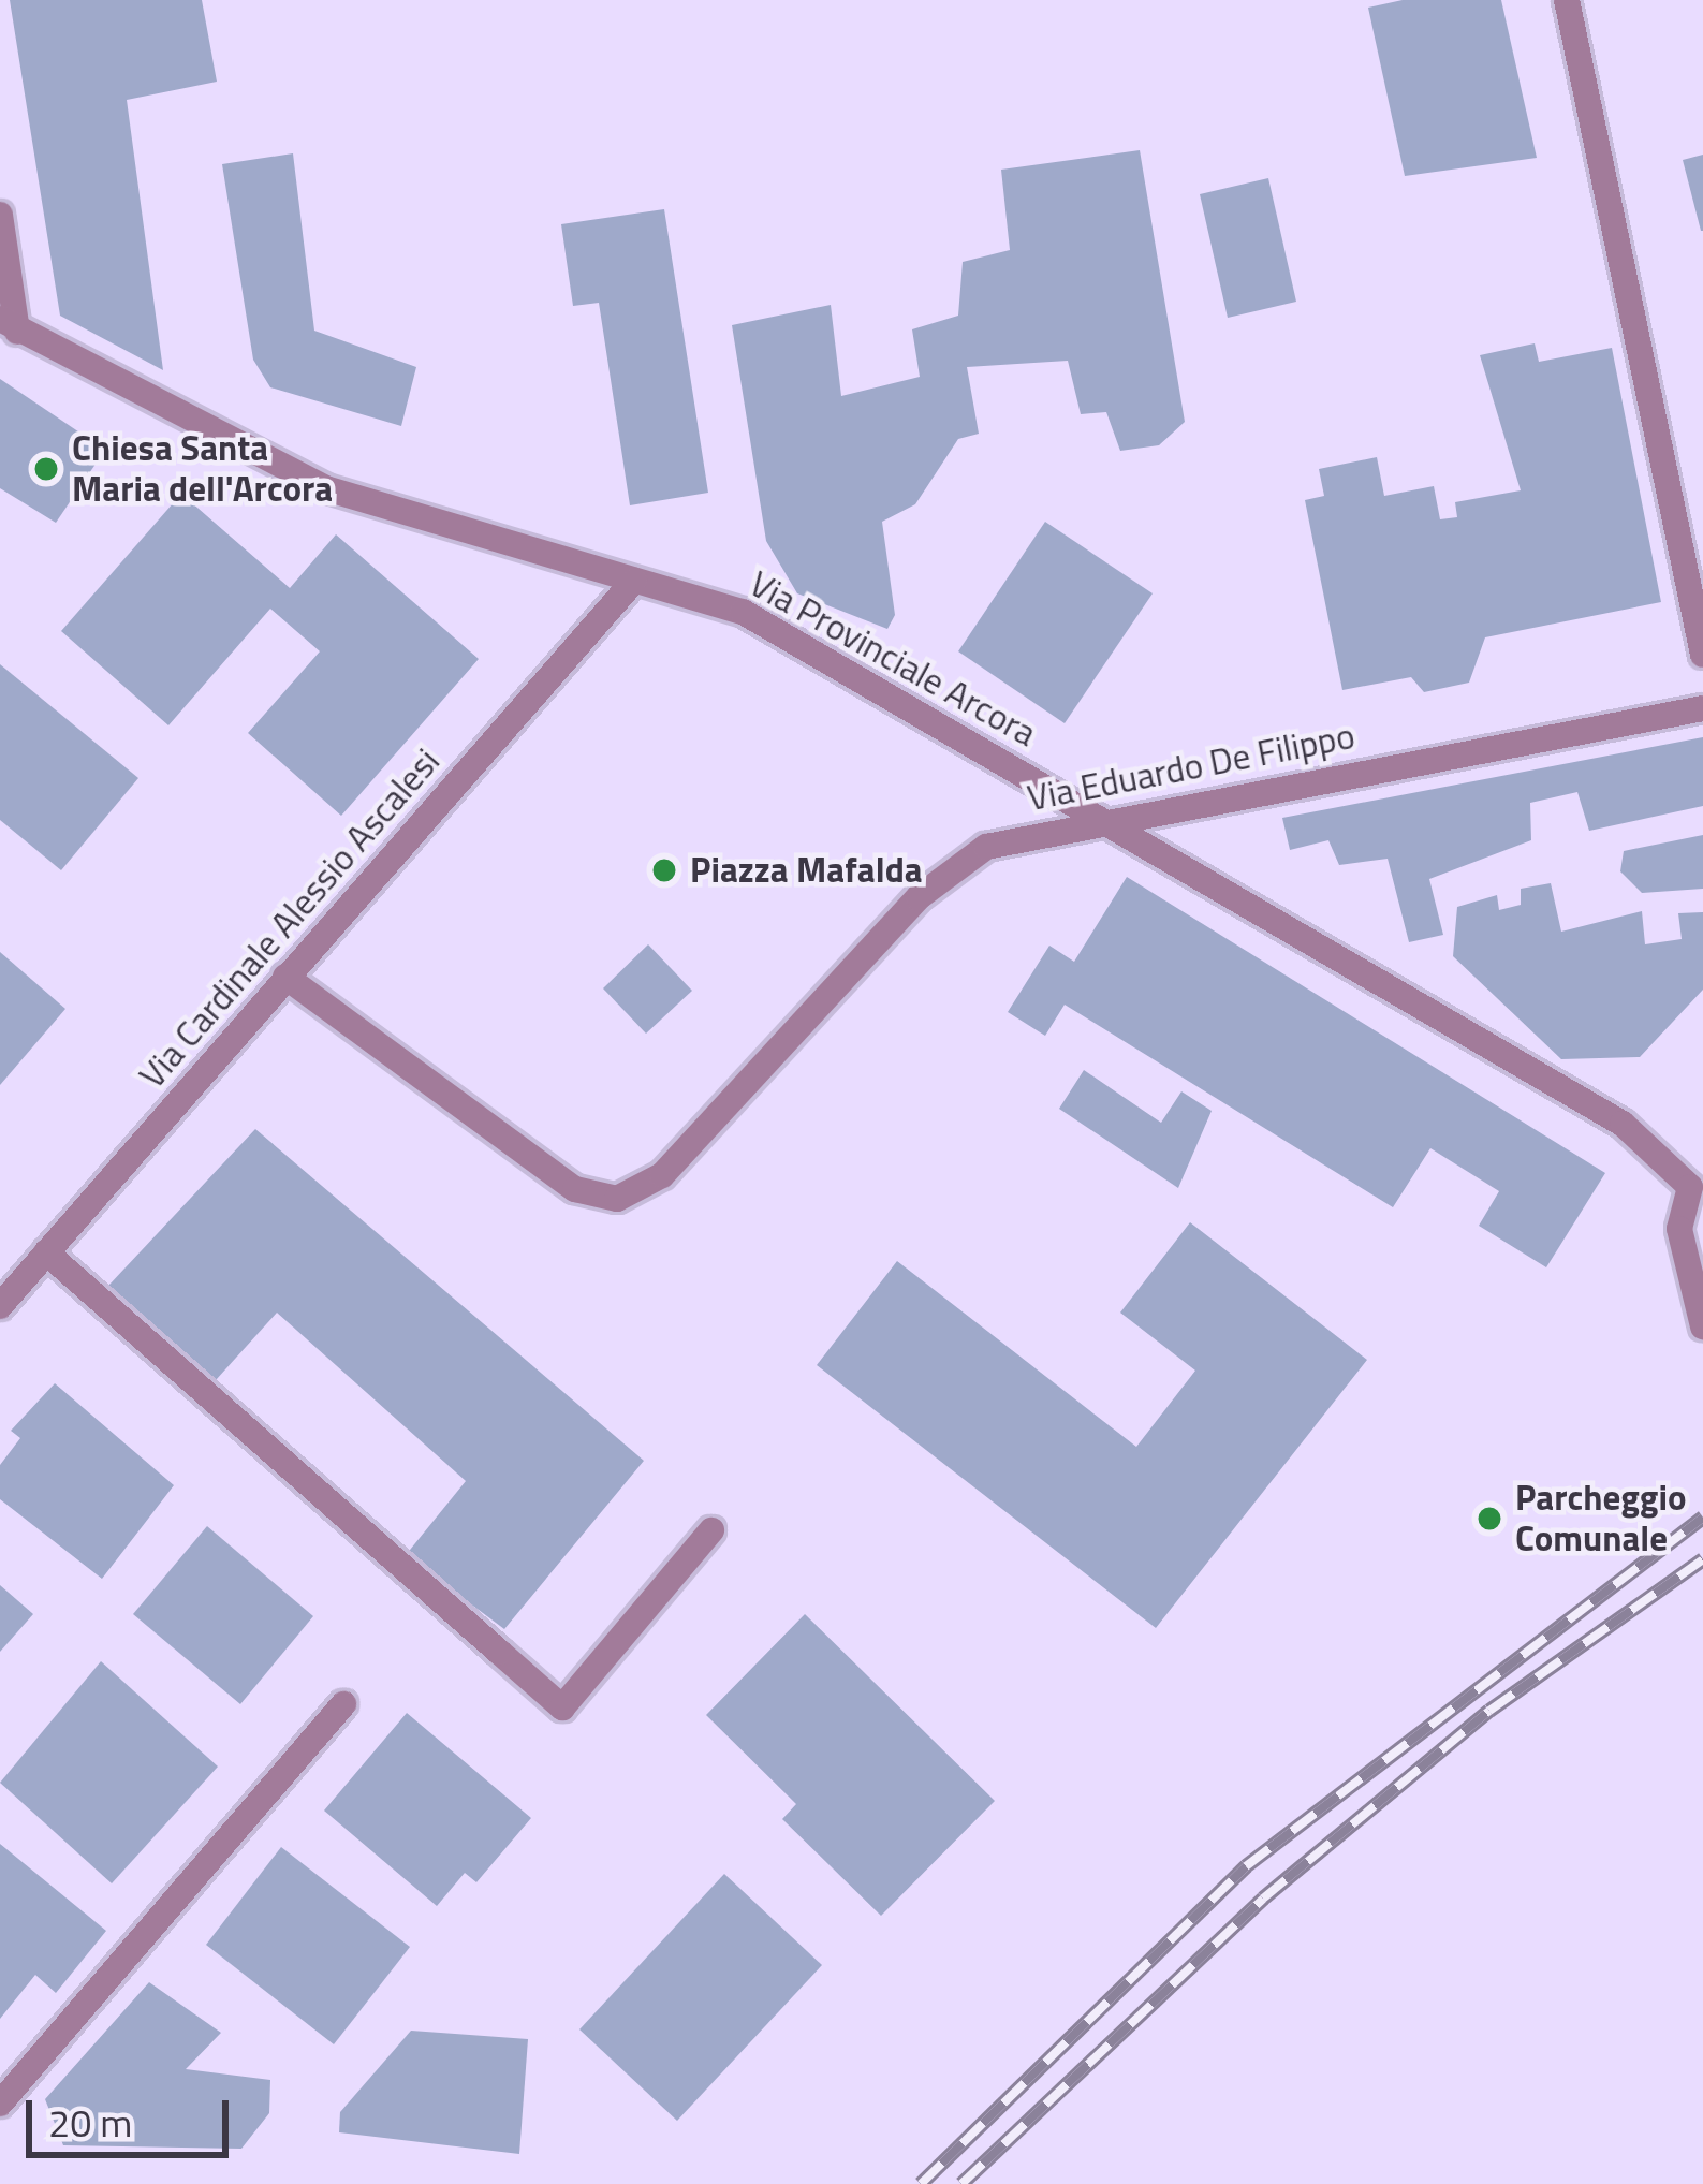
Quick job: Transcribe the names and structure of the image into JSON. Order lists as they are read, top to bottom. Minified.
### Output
{"streets":{"street":["Via Provinciale Arcora","Via Eduardo De Filippo","Via Cardinale Alessio Ascalesi"]},"crossings":[["Via Provinciale Arcora","Via Eduardo De Filippo"],["Via Provinciale Arcora","Via Cardinale Alessio Ascalesi"],["Via Eduardo De Filippo","Via Cardinale Alessio Ascalesi"]],"places":["Chiesa Santa Maria dell'Arcora","Piazza Mafalda","Parcheggio Comunale"],"scale_bar":"20 m"}
